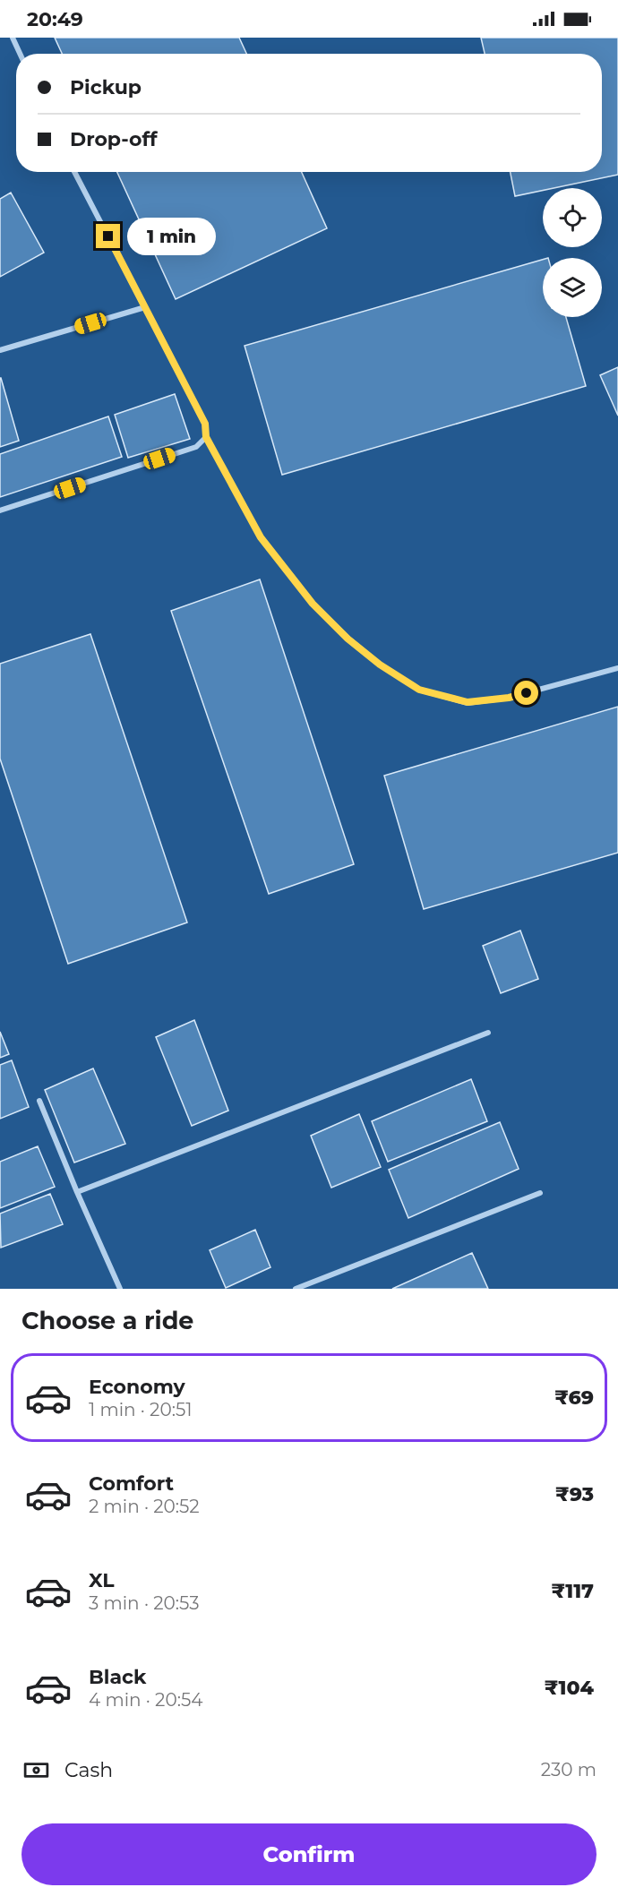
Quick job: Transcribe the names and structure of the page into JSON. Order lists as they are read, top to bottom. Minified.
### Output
{"page":{"status":"20:49","banner":["Pickup","Drop-off"],"bubble":"1 min","heading":"Choose a ride","list":[{"name":"Economy","note":"1 min · 20:51","value":"₹69"},{"name":"Comfort","note":"2 min · 20:52","value":"₹93"},{"name":"XL","note":"3 min · 20:53","value":"₹117"},{"name":"Black","note":"4 min · 20:54","value":"₹104"}],"pay":["Cash","230 m"],"buttons":"Confirm"}}
